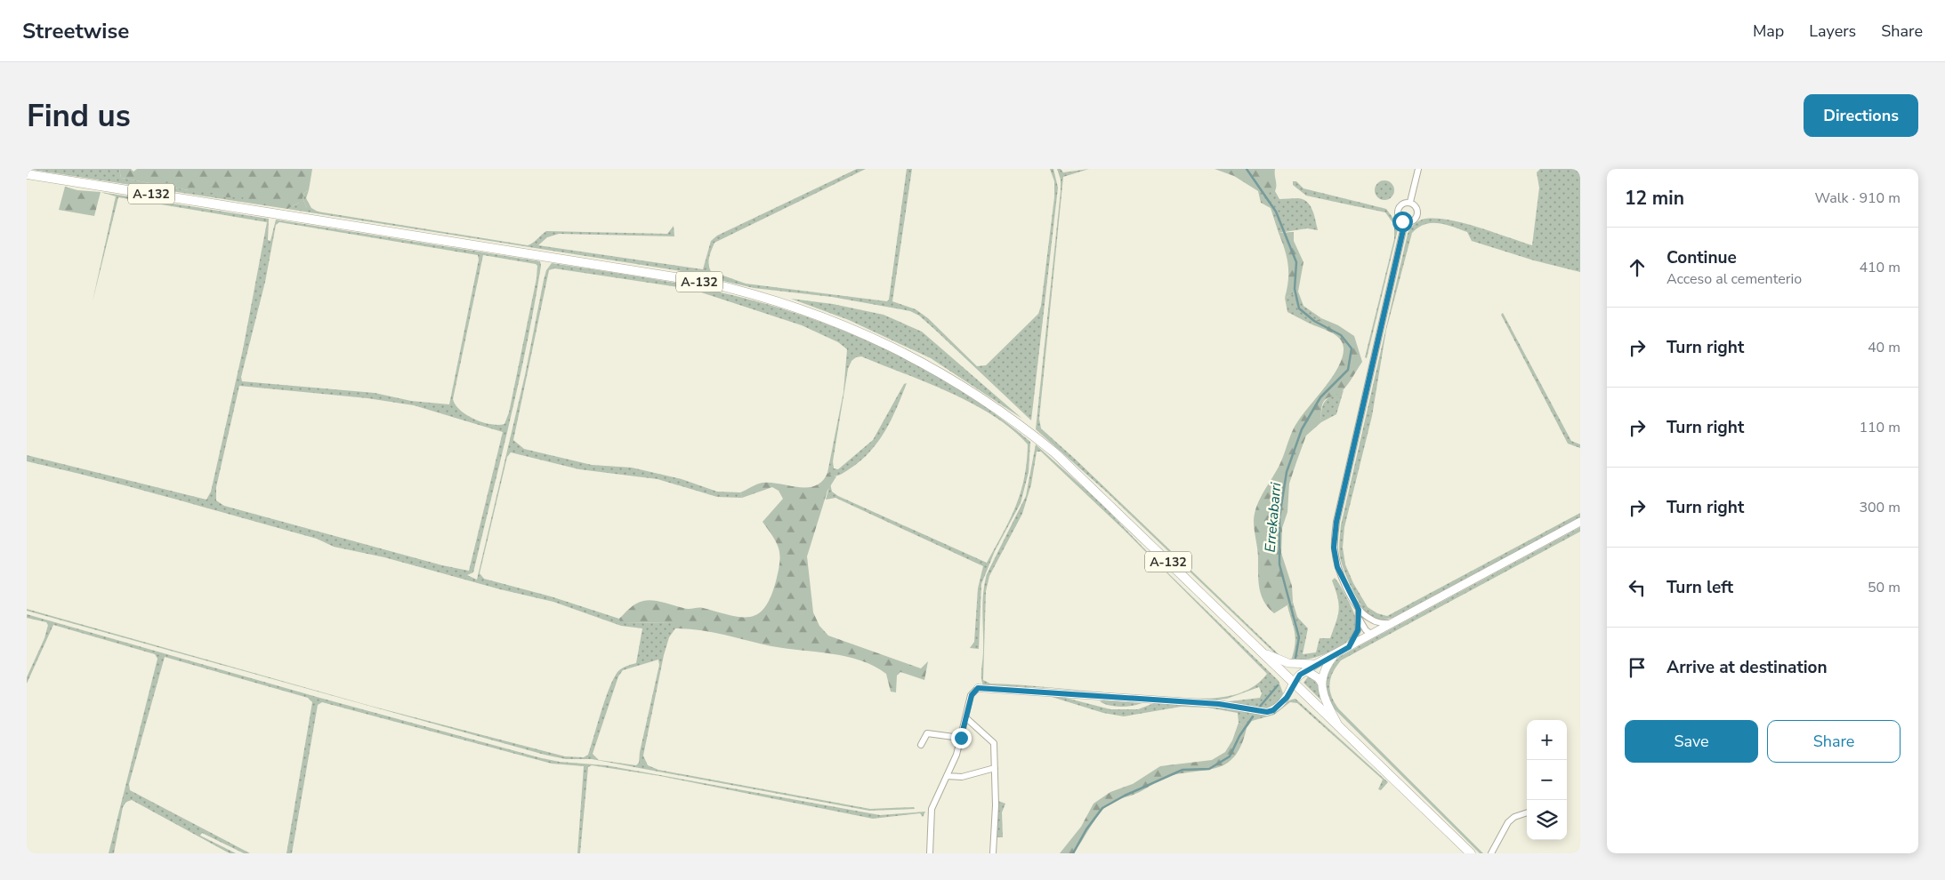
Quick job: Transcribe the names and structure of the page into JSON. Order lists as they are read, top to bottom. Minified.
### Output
{"streets":{"main road":["A-132"]},"water":["Errekabarri"],"page":{"header":"Streetwise","nav":["Map","Layers","Share"],"buttons":["Directions",["Save","Share"]],"title":"Find us","heading":["12 min","Walk · 910 m"],"list":[["Continue","Acceso al cementerio","410 m"],["Turn right","40 m"],["Turn right","110 m"],["Turn right","300 m"],["Turn left","50 m"],"Arrive at destination"],"map_buttons":["+","−"]}}
